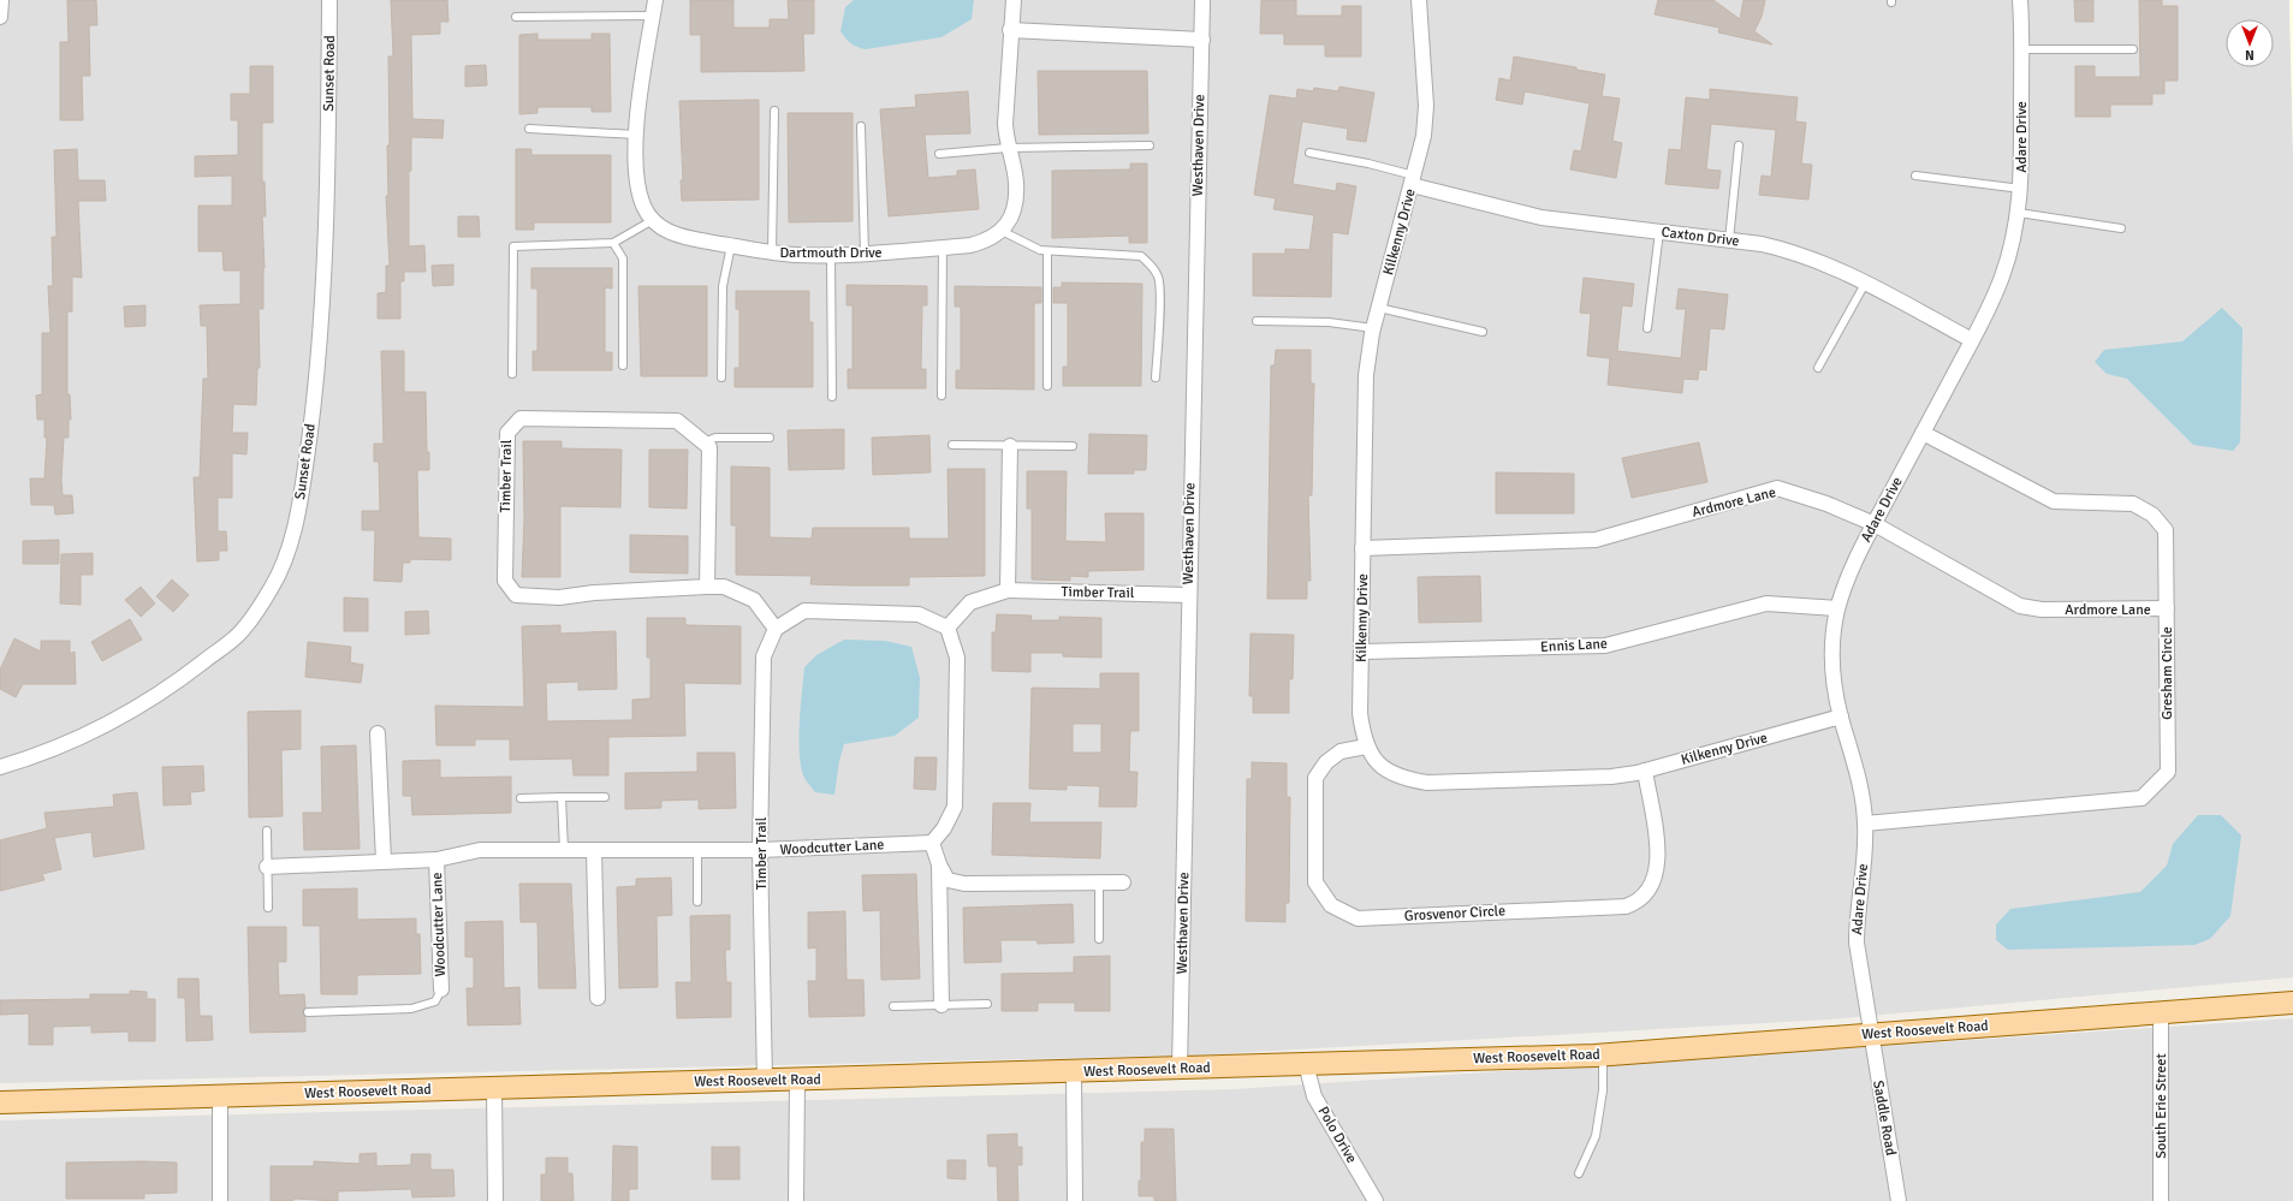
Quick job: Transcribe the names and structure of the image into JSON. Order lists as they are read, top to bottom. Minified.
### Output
{"streets":{"main road":["West Roosevelt Road"],"street":["Sunset Road","Adare Drive","Westhaven Drive","Kilkenny Drive","Caxton Drive","Dartmouth Drive","Timber Trail","Ardmore Lane","Ennis Lane","Gresham Circle","Woodcutter Lane","Grosvenor Circle","South Erie Street","Saddle Road","Polo Drive"]},"crossings":[["Adare Drive","Kilkenny Drive"],["Adare Drive","Caxton Drive"],["Adare Drive","Ardmore Lane"],["Adare Drive","Ennis Lane"],["Adare Drive","Gresham Circle"],["Adare Drive","West Roosevelt Road"],["Adare Drive","Saddle Road"],["Westhaven Drive","Timber Trail"],["Westhaven Drive","West Roosevelt Road"],["Kilkenny Drive","Caxton Drive"],["Kilkenny Drive","Ardmore Lane"],["Kilkenny Drive","Ennis Lane"],["Kilkenny Drive","Grosvenor Circle"],["Timber Trail","Woodcutter Lane"],["Timber Trail","West Roosevelt Road"],["Ardmore Lane","Gresham Circle"],["West Roosevelt Road","South Erie Street"],["West Roosevelt Road","Saddle Road"],["West Roosevelt Road","Polo Drive"]],"north":"bottom"}
